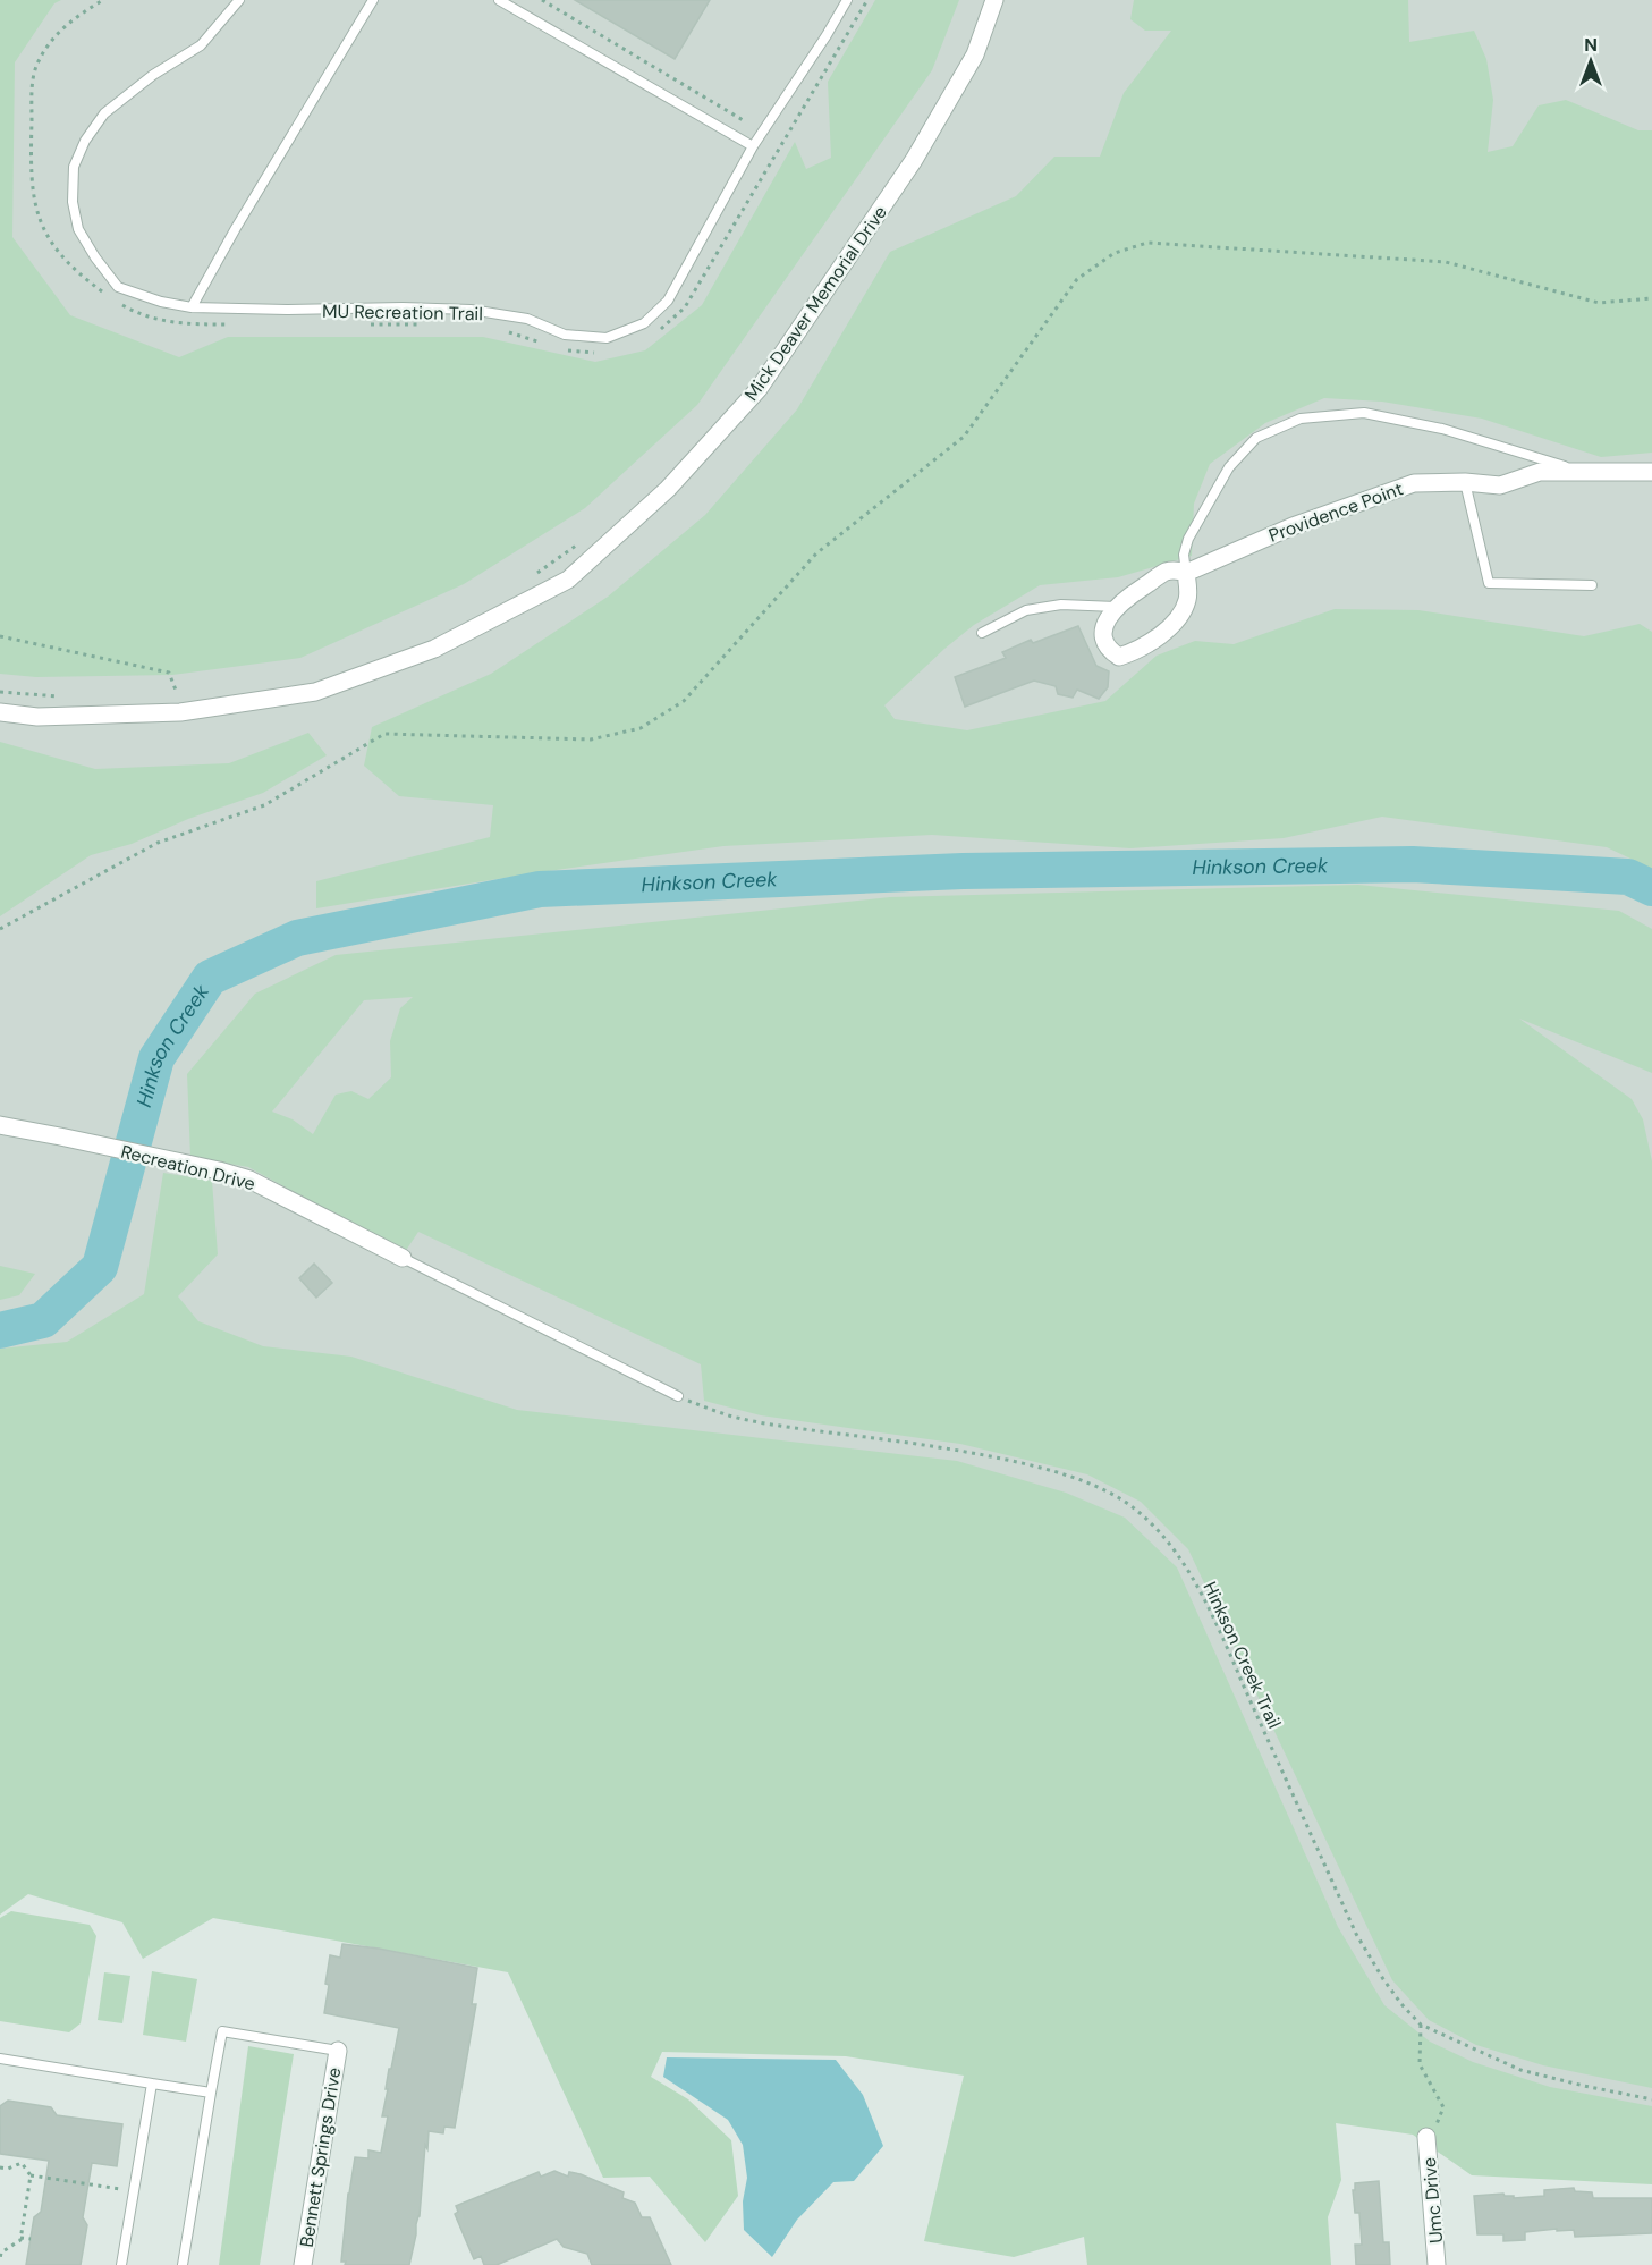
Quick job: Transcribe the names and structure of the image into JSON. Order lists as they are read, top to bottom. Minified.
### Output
{"streets":{"street":["Mick Deaver Memorial Drive","Providence Point","Recreation Drive","Bennett Springs Drive","Umc Drive"],"path":["MU Recreation Trail","Hinkson Creek Trail"]},"water":["Hinkson Creek"],"north":"top"}
